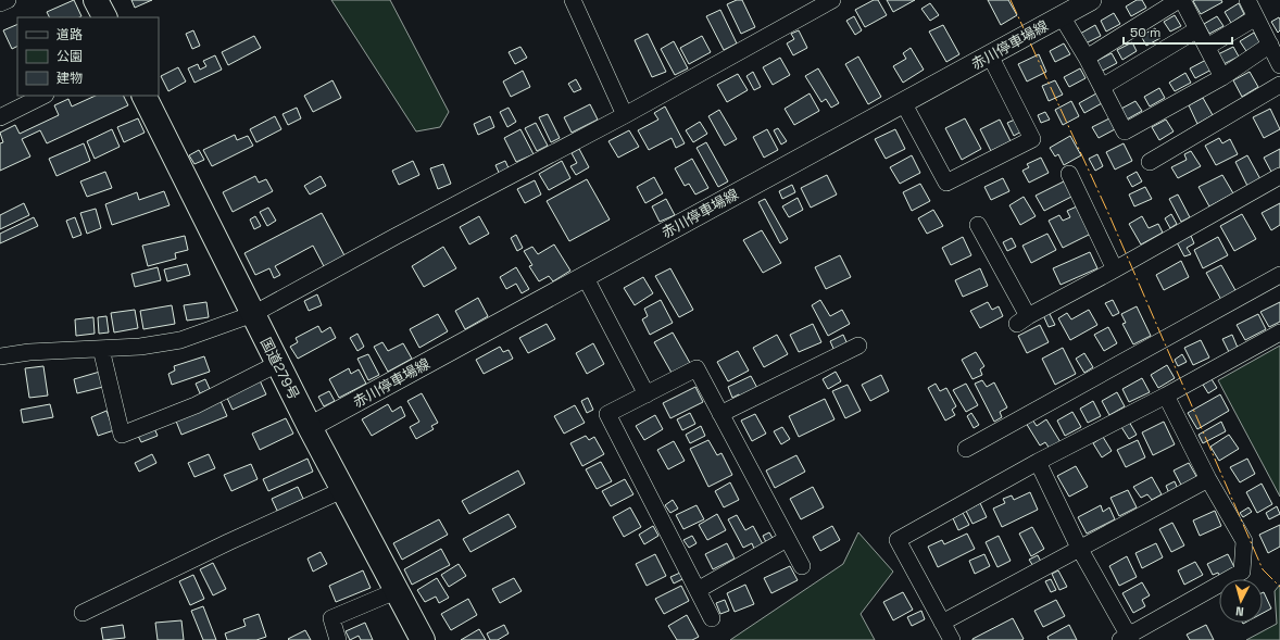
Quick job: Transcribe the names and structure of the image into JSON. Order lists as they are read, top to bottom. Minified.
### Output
{"streets":{"highway":["国道279号"],"main road":["赤川停車場線"]},"crossings":[["赤川停車場線","国道279号"]],"legend":["道路","公園","建物"],"scale_bar":"50 m","north":"bottom"}
